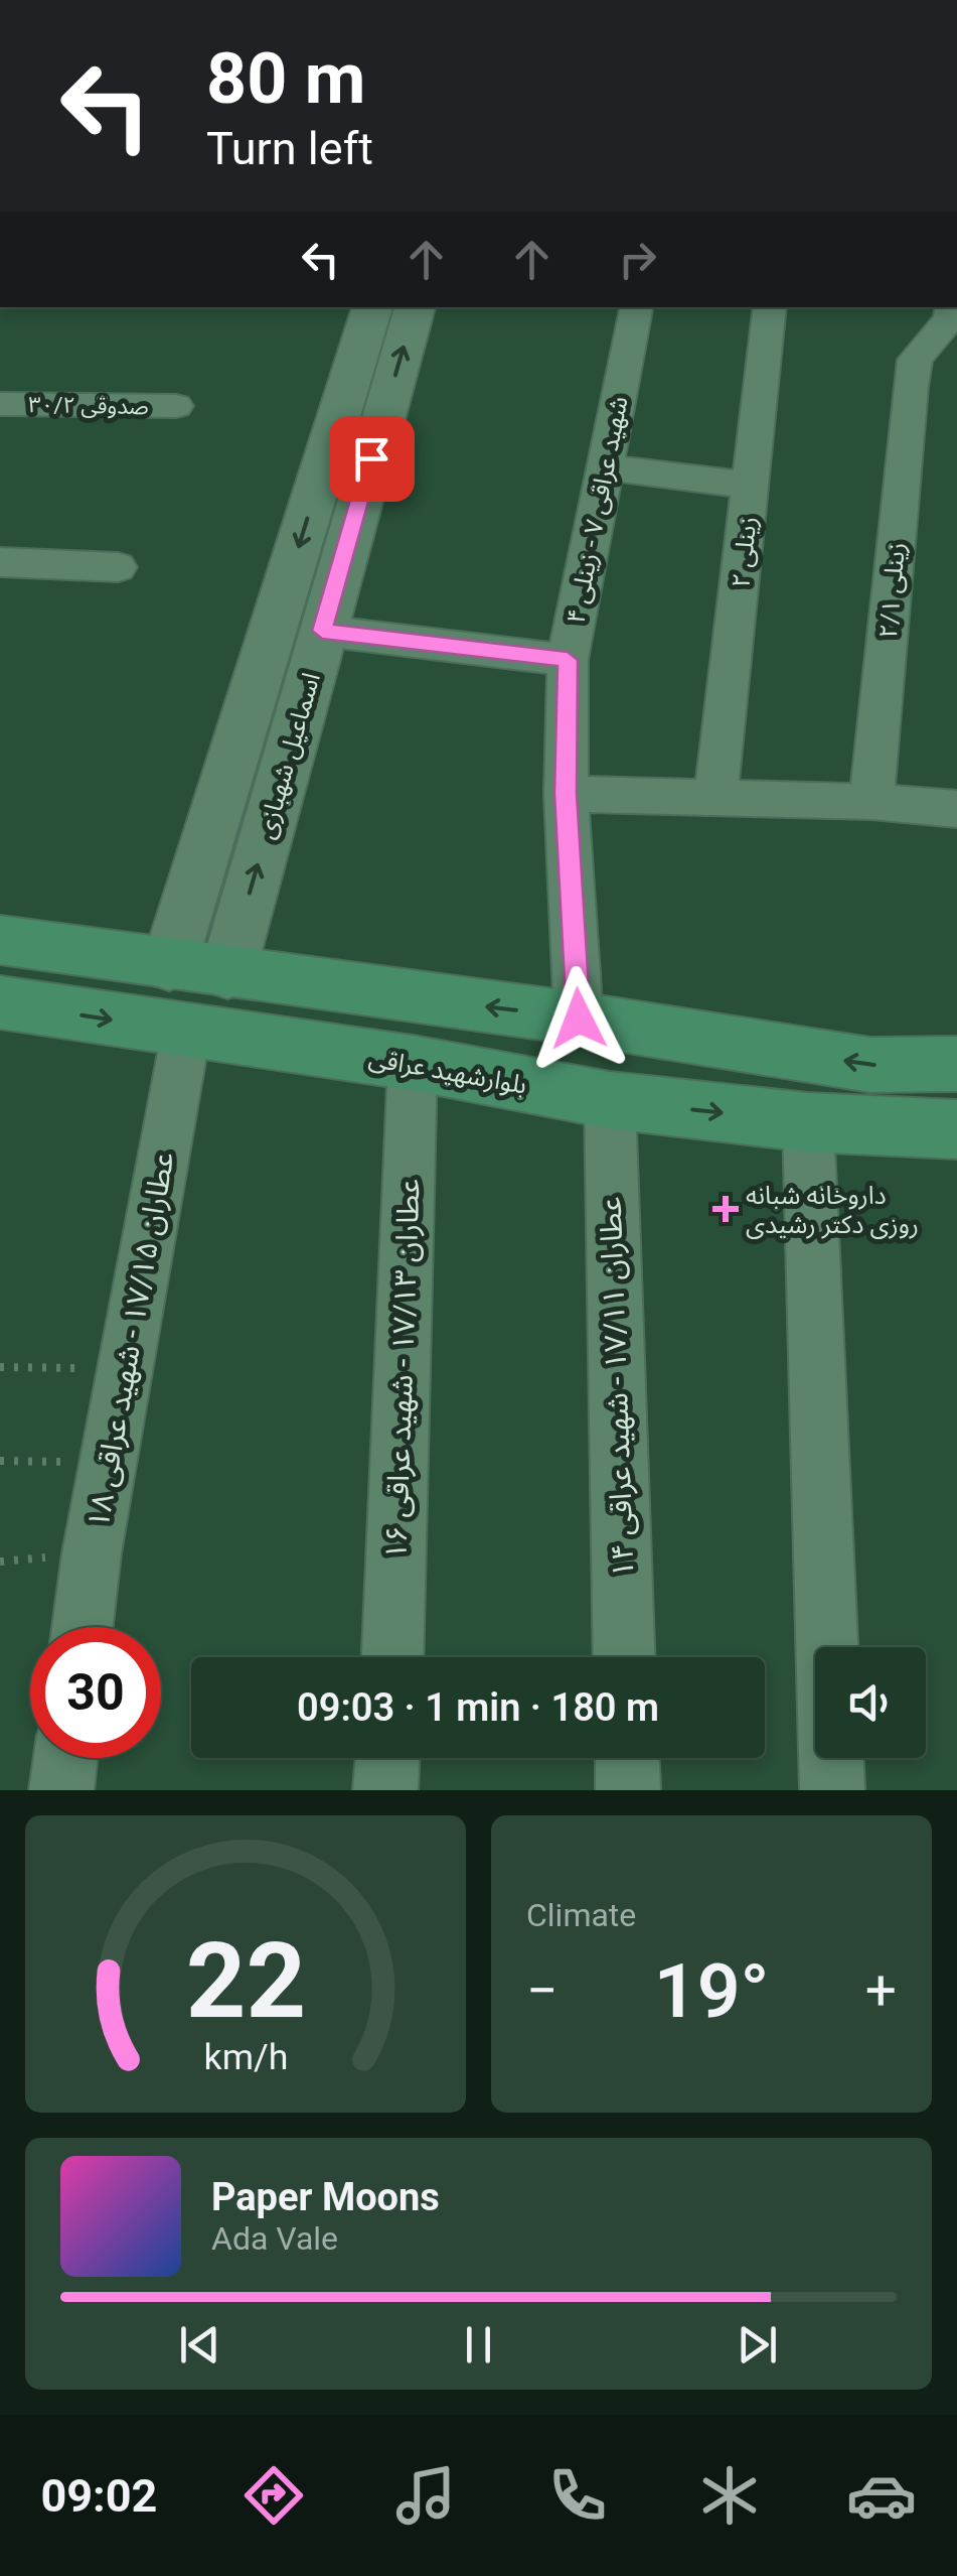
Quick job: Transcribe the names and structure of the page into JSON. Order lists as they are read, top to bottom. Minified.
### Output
{"streets":{"main road":["بلوارشهید عراقی"],"street":["صدوقی ۳۰/۲","شهید عراقی ۷ - زینلی ۴","زینلی ۲","زینلی ۲/۱","اسماعیل شهبازی","عطاران ۱۷/۱۵ - شهید عراقی ۱۸","عطاران ۱۷/۱۳ - شهید عراقی ۱۶","عطاران ۱۷/۱۱ - شهید عراقی ۱۴"]},"crossings":[["بلوارشهید عراقی","عطاران ۱۷/۱۵ - شهید عراقی ۱۸"],["بلوارشهید عراقی","عطاران ۱۷/۱۳ - شهید عراقی ۱۶"],["بلوارشهید عراقی","عطاران ۱۷/۱۱ - شهید عراقی ۱۴"]],"places":{"health":["داروخانه شبانه روزی دکتر رشیدی"]},"page":{"turn":["80 m","Turn left"],"limit":"30","trip":"09:03 · 1 min · 180 m","tile":"Climate","heat":["−","19°","+"],"song":["Paper Moons","Ada Vale"],"tabs":"09:02","gauge":["22","km/h"]}}
